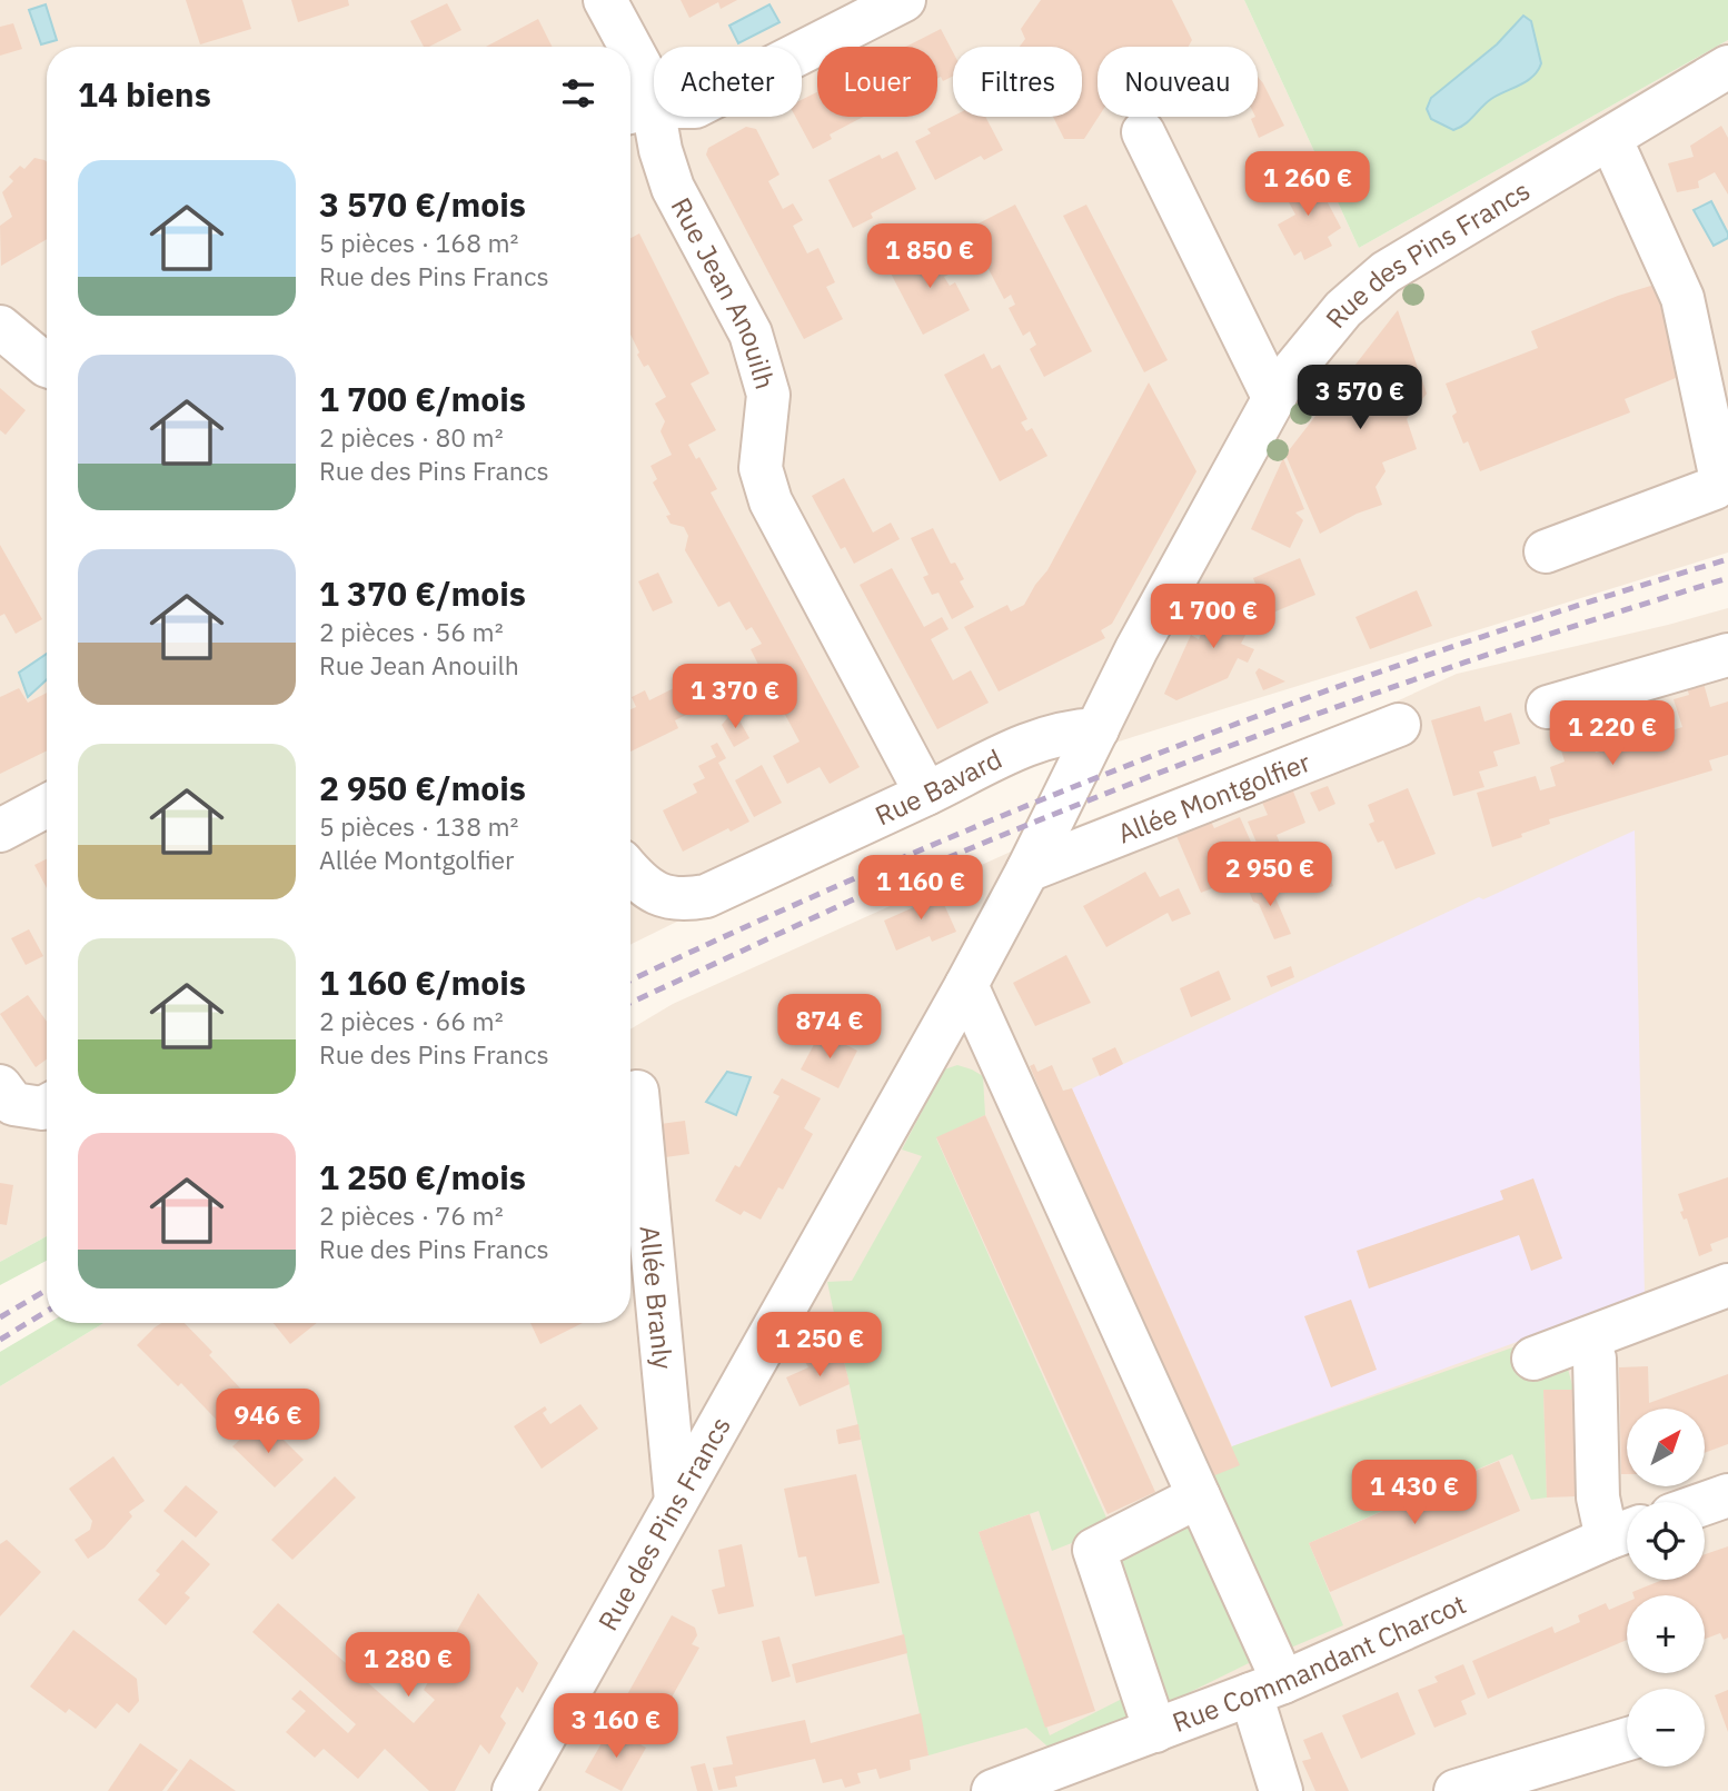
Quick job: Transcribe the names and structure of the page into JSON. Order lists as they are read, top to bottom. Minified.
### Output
{"streets":{"street":["Rue des Pins Francs","Rue Jean Anouilh","Rue Bavard","Allée Montgolfier","Allée Branly","Rue Commandant Charcot"]},"crossings":[["Rue des Pins Francs","Rue Bavard"],["Rue des Pins Francs","Allée Montgolfier"],["Rue des Pins Francs","Allée Branly"],["Rue Jean Anouilh","Rue Bavard"]],"north":"top right","page":{"chip":["Acheter","Louer","Filtres","Nouveau"],"heading":"14 biens","list":[{"name":"3 570 €/mois","note":"5 pièces · 168 m² · Rue des Pins Francs"},{"name":"1 700 €/mois","note":"2 pièces · 80 m² · Rue des Pins Francs"},{"name":"1 370 €/mois","note":"2 pièces · 56 m² · Rue Jean Anouilh"},{"name":"2 950 €/mois","note":"5 pièces · 138 m² · Allée Montgolfier"},{"name":"1 160 €/mois","note":"2 pièces · 66 m² · Rue des Pins Francs"},{"name":"1 250 €/mois","note":"2 pièces · 76 m² · Rue des Pins Francs"}],"price":["1 260 €","1 850 €","3 570 €","1 700 €","1 370 €","1 220 €","2 950 €","1 160 €","874 €","1 250 €","946 €","1 430 €","1 280 €","3 160 €"],"map_buttons":["+","−"]}}
